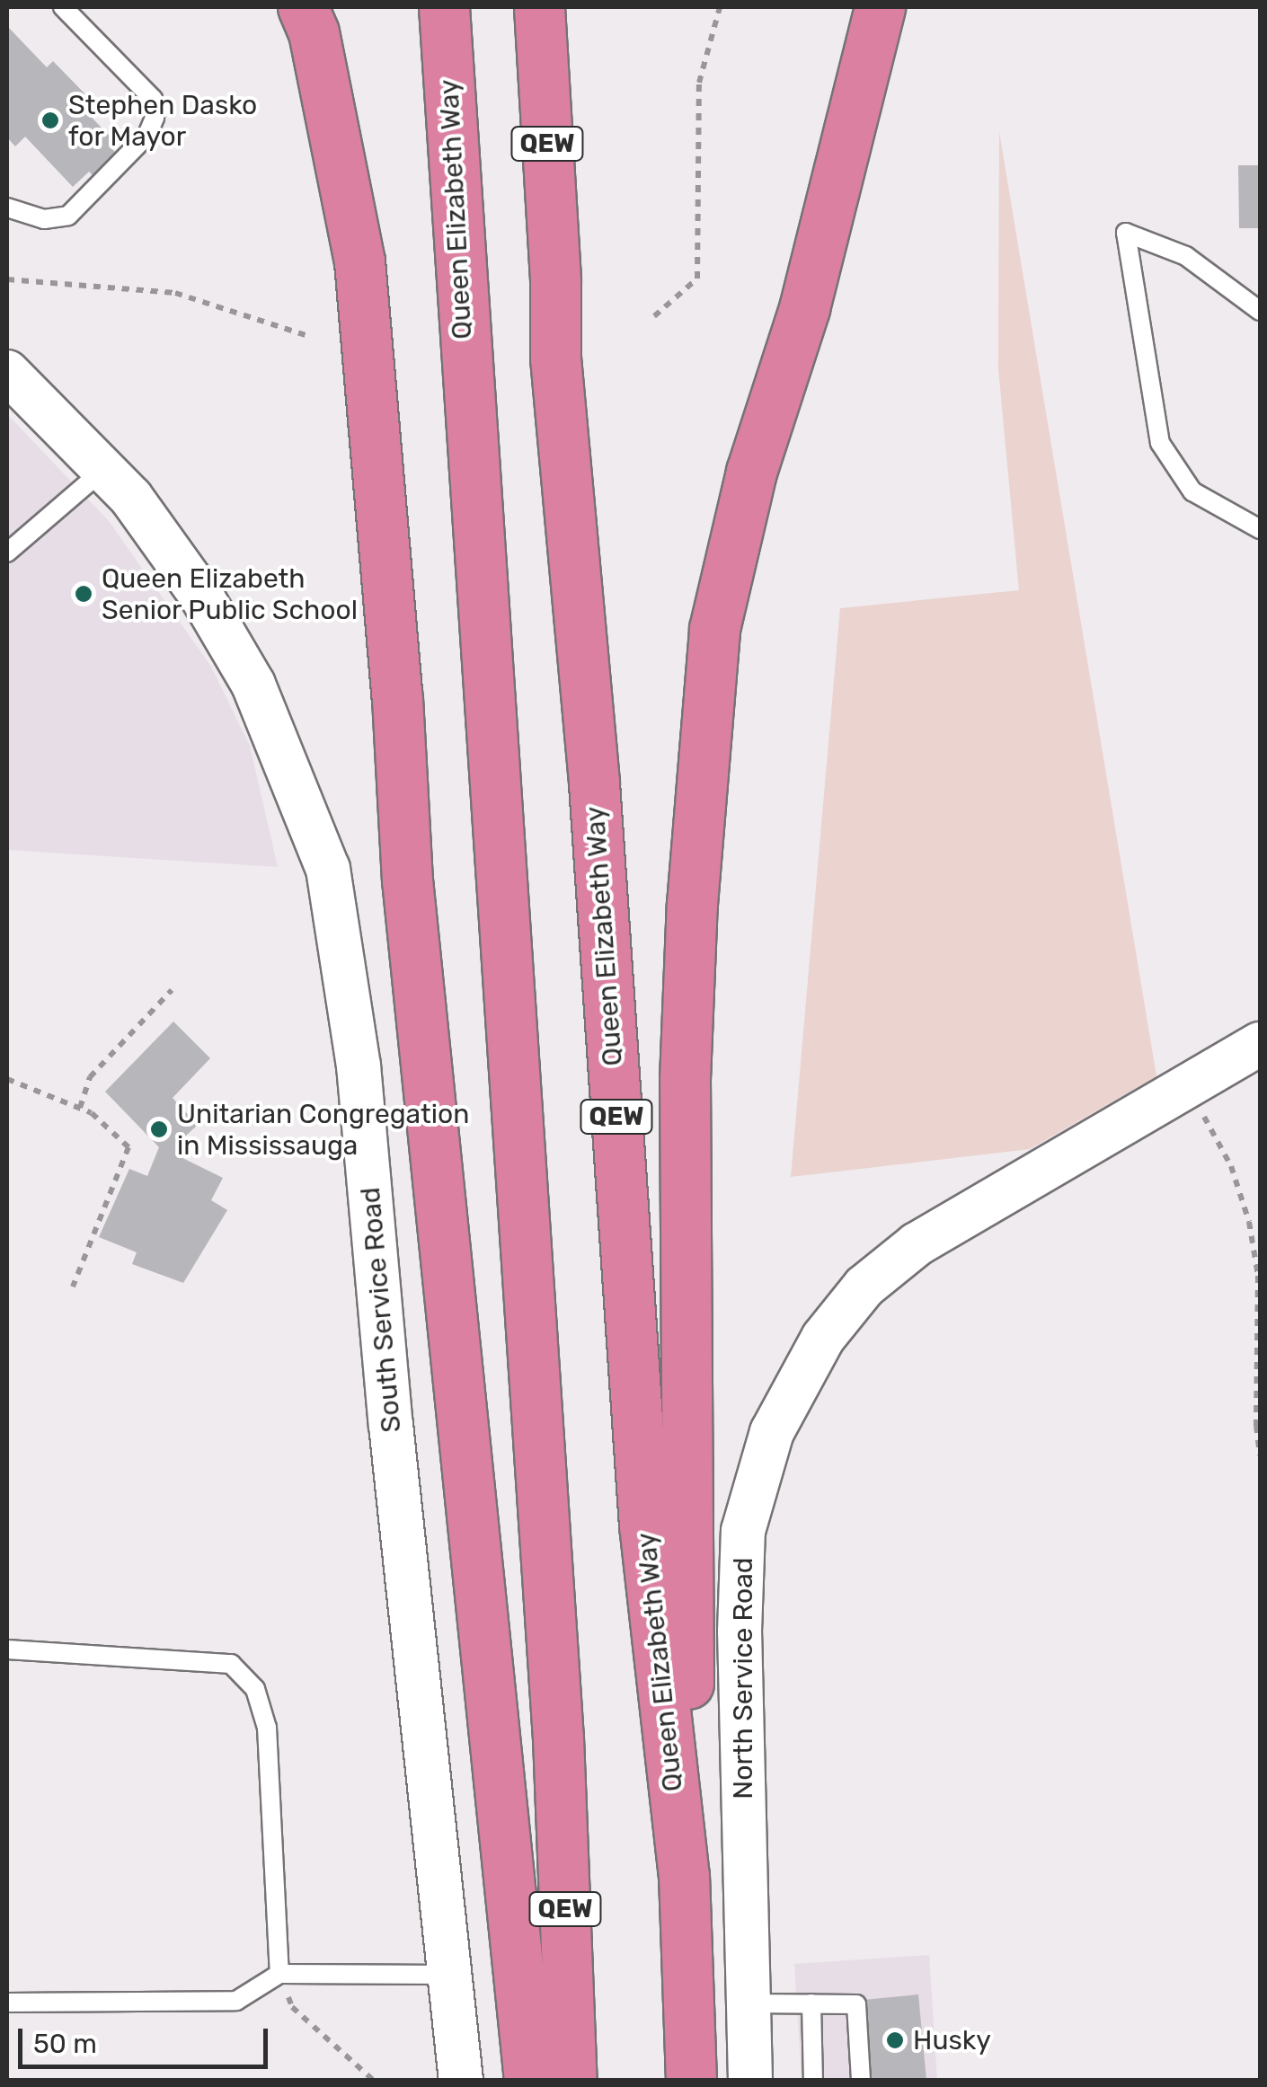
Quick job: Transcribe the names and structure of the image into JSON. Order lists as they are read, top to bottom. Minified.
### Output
{"streets":{"highway":["QEW","Queen Elizabeth Way"],"street":["South Service Road","North Service Road"]},"places":["Stephen Dasko for Mayor","Queen Elizabeth Senior Public School","Unitarian Congregation in Mississauga","Husky"],"scale_bar":"50 m"}
